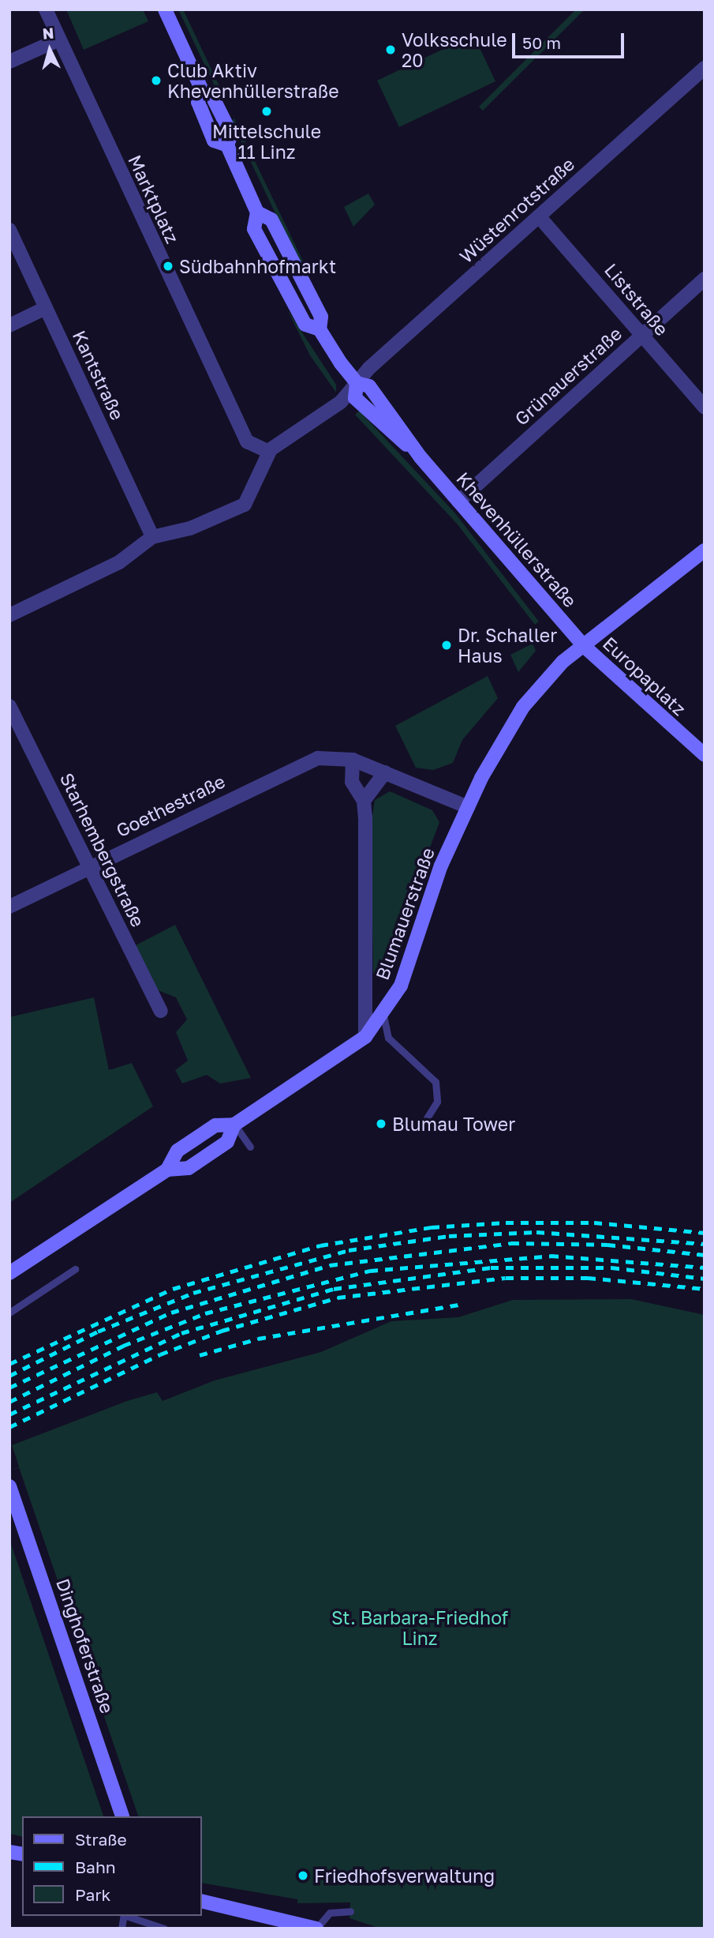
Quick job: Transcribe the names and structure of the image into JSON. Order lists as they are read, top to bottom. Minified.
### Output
{"streets":{"main road":["Khevenhüllerstraße","Europaplatz","Blumauerstraße","Dinghoferstraße"],"street":["Marktplatz","Wüstenrotstraße","Liststraße","Kantstraße","Grünauerstraße","Goethestraße","Starhembergstraße"]},"crossings":[["Marktplatz","Wüstenrotstraße"],["Wüstenrotstraße","Liststraße"],["Wüstenrotstraße","Khevenhüllerstraße"],["Liststraße","Grünauerstraße"],["Grünauerstraße","Khevenhüllerstraße"],["Khevenhüllerstraße","Europaplatz"],["Khevenhüllerstraße","Blumauerstraße"],["Europaplatz","Blumauerstraße"],["Goethestraße","Starhembergstraße"],["Goethestraße","Blumauerstraße"]],"parks":["St. Barbara-Friedhof Linz"],"places":["Volksschule 20","Club Aktiv Khevenhüllerstraße","Mittelschule 11 Linz","Südbahnhofmarkt","Dr. Schaller Haus","Blumau Tower","Friedhofsverwaltung"],"legend":["Straße","Bahn","Park"],"scale_bar":"50 m","north":"top"}
